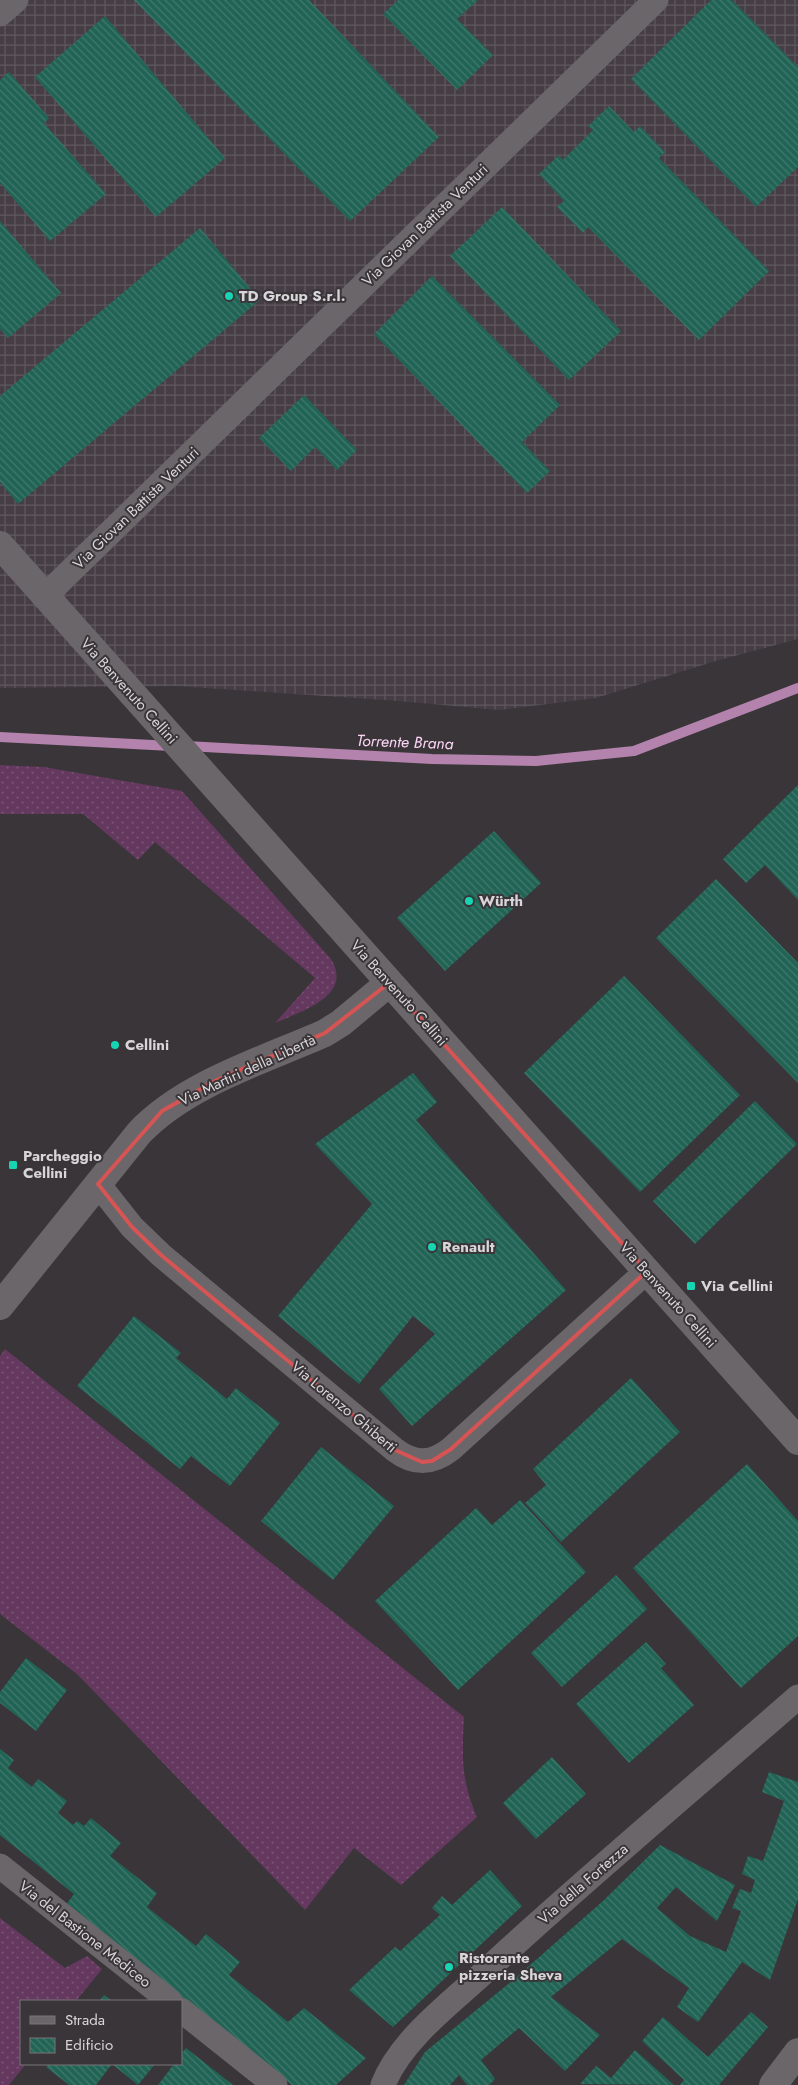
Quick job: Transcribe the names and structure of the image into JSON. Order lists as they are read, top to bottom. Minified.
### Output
{"streets":{"street":["Via Giovan Battista Venturi","Via Benvenuto Cellini","Via Martiri della Libertà","Via Lorenzo Ghiberti","Via della Fortezza","Via del Bastione Mediceo"]},"crossings":[["Via Giovan Battista Venturi","Via Benvenuto Cellini"],["Via Benvenuto Cellini","Via Martiri della Libertà"],["Via Benvenuto Cellini","Via Lorenzo Ghiberti"],["Via Martiri della Libertà","Via Lorenzo Ghiberti"]],"water":["Torrente Brana"],"places":{"other":["TD Group S.r.l.","Würth","Cellini","Renault","Ristorante pizzeria Sheva"],"transit":["Parcheggio Cellini","Via Cellini"]},"legend":["Strada","Edificio"]}
